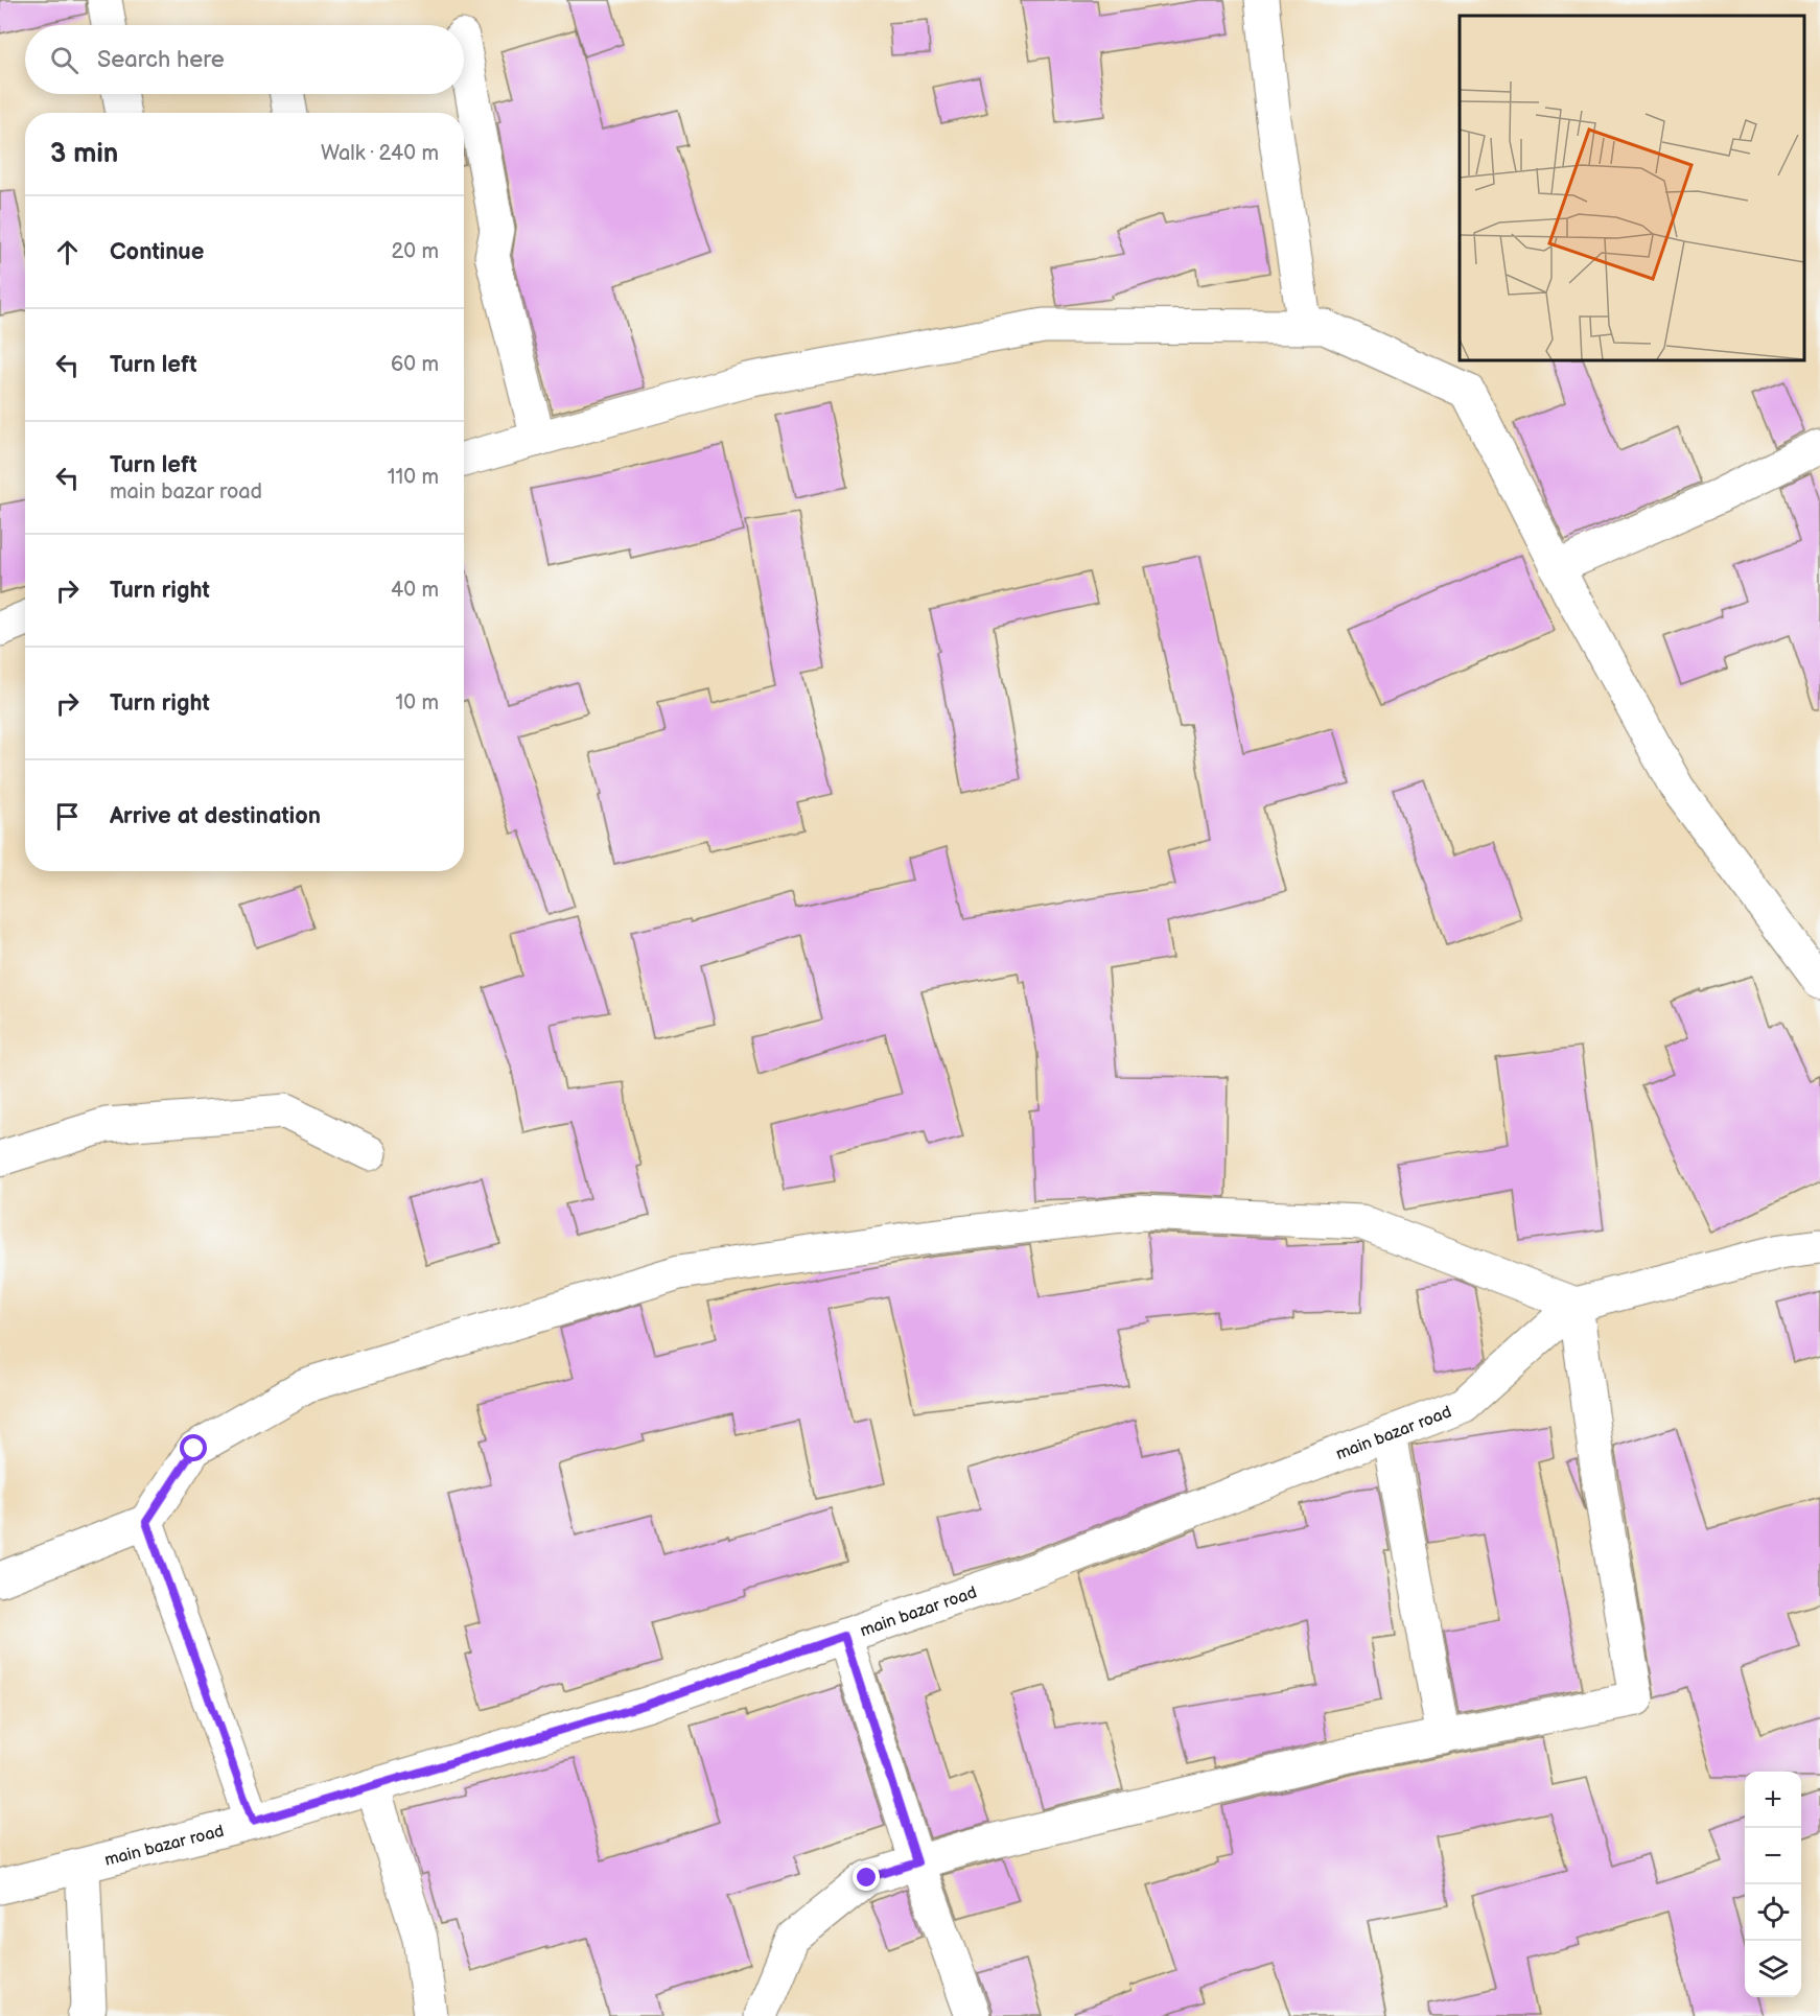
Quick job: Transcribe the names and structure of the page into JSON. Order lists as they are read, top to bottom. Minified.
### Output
{"streets":{"street":["main bazar road"]},"page":{"search":"Search here","heading":["3 min","Walk · 240 m"],"list":[["Continue","20 m"],["Turn left","60 m"],["Turn left","main bazar road","110 m"],["Turn right","40 m"],["Turn right","10 m"],"Arrive at destination"],"map_buttons":["+","−"]}}
